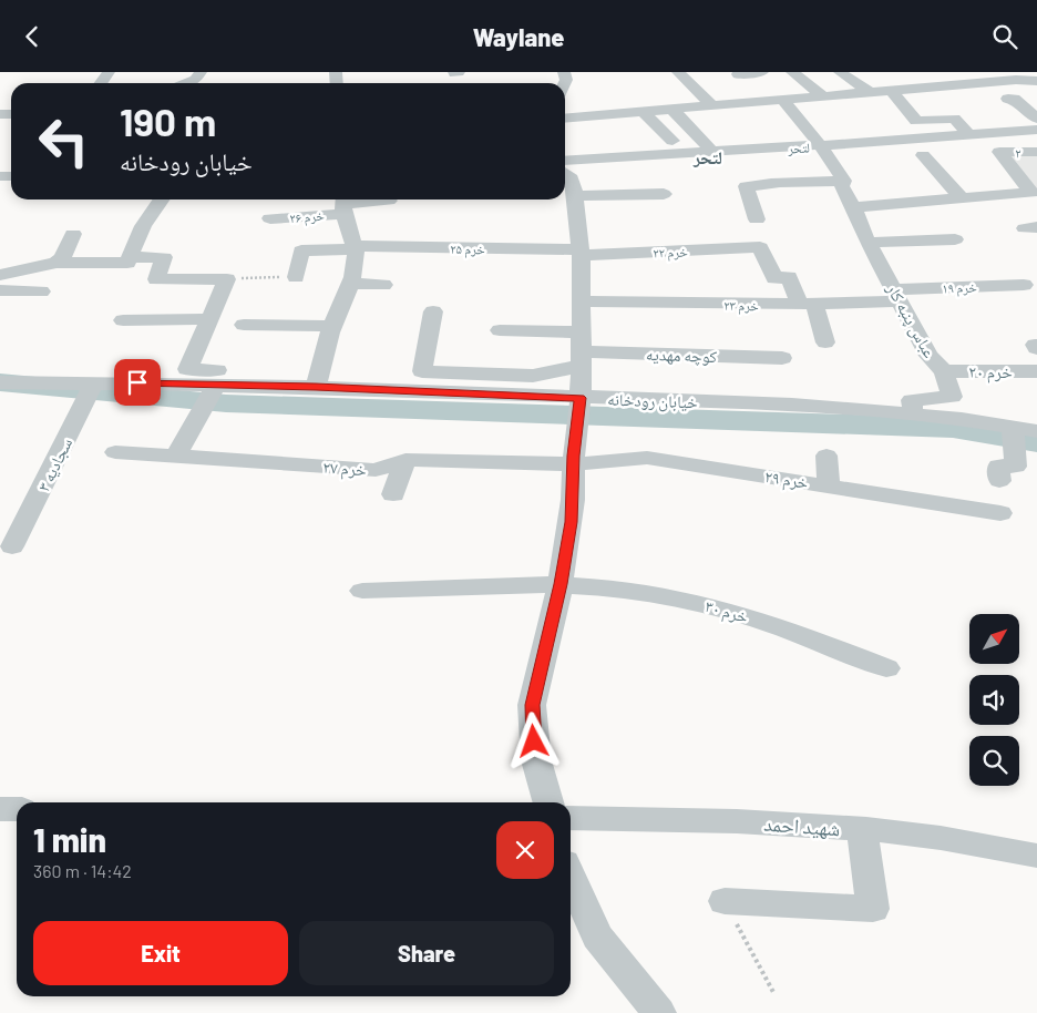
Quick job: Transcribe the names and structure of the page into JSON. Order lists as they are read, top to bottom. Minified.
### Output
{"streets":{"street":["لتحر","۲","خرم ۲۶","خرم ۲۵","خرم ۲۲","خرم ۱۹","خرم ۲۳","عباس پنبه کار","کوچه مهدیه","خرم ۲۰","خیابان رودخانه","سجادیه ۳","خرم ۲۷","خرم ۲۹","خرم ۳۰","شهید احمد"]},"crossings":[["لتحر","عباس پنبه کار"],["خرم ۲۵","خرم ۲۲"],["خرم ۲۲","خرم ۲۳"],["خرم ۱۹","خرم ۲۳"],["خرم ۱۹","عباس پنبه کار"],["خرم ۲۳","عباس پنبه کار"],["عباس پنبه کار","خرم ۲۰"],["عباس پنبه کار","خیابان رودخانه"],["خیابان رودخانه","سجادیه ۳"],["خرم ۲۷","خرم ۲۹"]],"districts":["لتحر"],"north":"top right","page":{"header":"Waylane","turn":["190 m","خیابان رودخانه"],"heading":["1 min","360 m · 14:42"],"buttons":["Exit","Share"]}}
